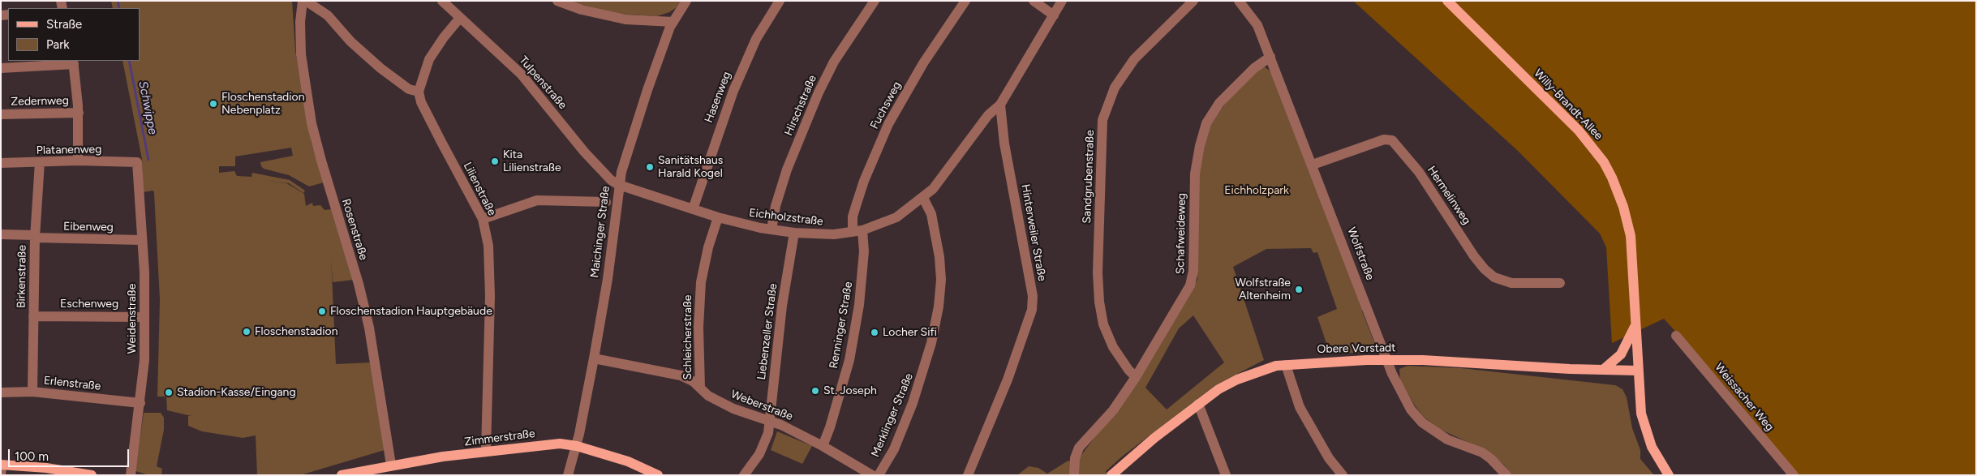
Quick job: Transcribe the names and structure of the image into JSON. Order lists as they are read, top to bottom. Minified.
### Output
{"streets":{"main road":["Willy-Brandt-Allee","Obere Vorstadt","Zimmerstraße"],"street":["Tulpenstraße","Hasenweg","Zedernweg","Hirschstraße","Fuchsweg","Platanenweg","Sandgrubenstraße","Lilienstraße","Hermelinweg","Eichholzstraße","Eibenweg","Rosenstraße","Maichinger Straße","Hinterweiler Straße","Schafweideweg","Wolfstraße","Birkenstraße","Eschenweg","Weidenstraße","Renninger Straße","Liebenzeller Straße","Schleicherstraße","Erlenstraße","Weissacher Weg","Weberstraße","Merklinger Straße"]},"crossings":[["Tulpenstraße","Eichholzstraße"],["Tulpenstraße","Maichinger Straße"],["Hasenweg","Eichholzstraße"],["Willy-Brandt-Allee","Obere Vorstadt"],["Hirschstraße","Eichholzstraße"],["Fuchsweg","Eichholzstraße"],["Fuchsweg","Renninger Straße"],["Platanenweg","Birkenstraße"],["Platanenweg","Weidenstraße"],["Sandgrubenstraße","Schafweideweg"],["Lilienstraße","Zimmerstraße"],["Hermelinweg","Wolfstraße"],["Eichholzstraße","Maichinger Straße"],["Eichholzstraße","Hinterweiler Straße"],["Eichholzstraße","Renninger Straße"],["Eichholzstraße","Liebenzeller Straße"],["Eichholzstraße","Schleicherstraße"],["Eichholzstraße","Merklinger Straße"],["Eibenweg","Birkenstraße"],["Eibenweg","Weidenstraße"],["Rosenstraße","Zimmerstraße"],["Maichinger Straße","Weberstraße"],["Maichinger Straße","Zimmerstraße"],["Schafweideweg","Wolfstraße"],["Wolfstraße","Obere Vorstadt"],["Birkenstraße","Eschenweg"],["Birkenstraße","Erlenstraße"],["Eschenweg","Weidenstraße"],["Weidenstraße","Erlenstraße"],["Renninger Straße","Weberstraße"],["Liebenzeller Straße","Weberstraße"],["Schleicherstraße","Weberstraße"]],"water":["Schwippe"],"parks":["Eichholzpark"],"places":["Floschenstadion Nebenplatz","Kita Lilienstraße","Sanitätshaus Harald Kogel","Wolfstraße Altenheim","Floschenstadion Hauptgebäude","Floschenstadion","Locher Sifi","St. Joseph","Stadion-Kasse/Eingang"],"legend":["Straße","Park"],"scale_bar":"100 m"}
